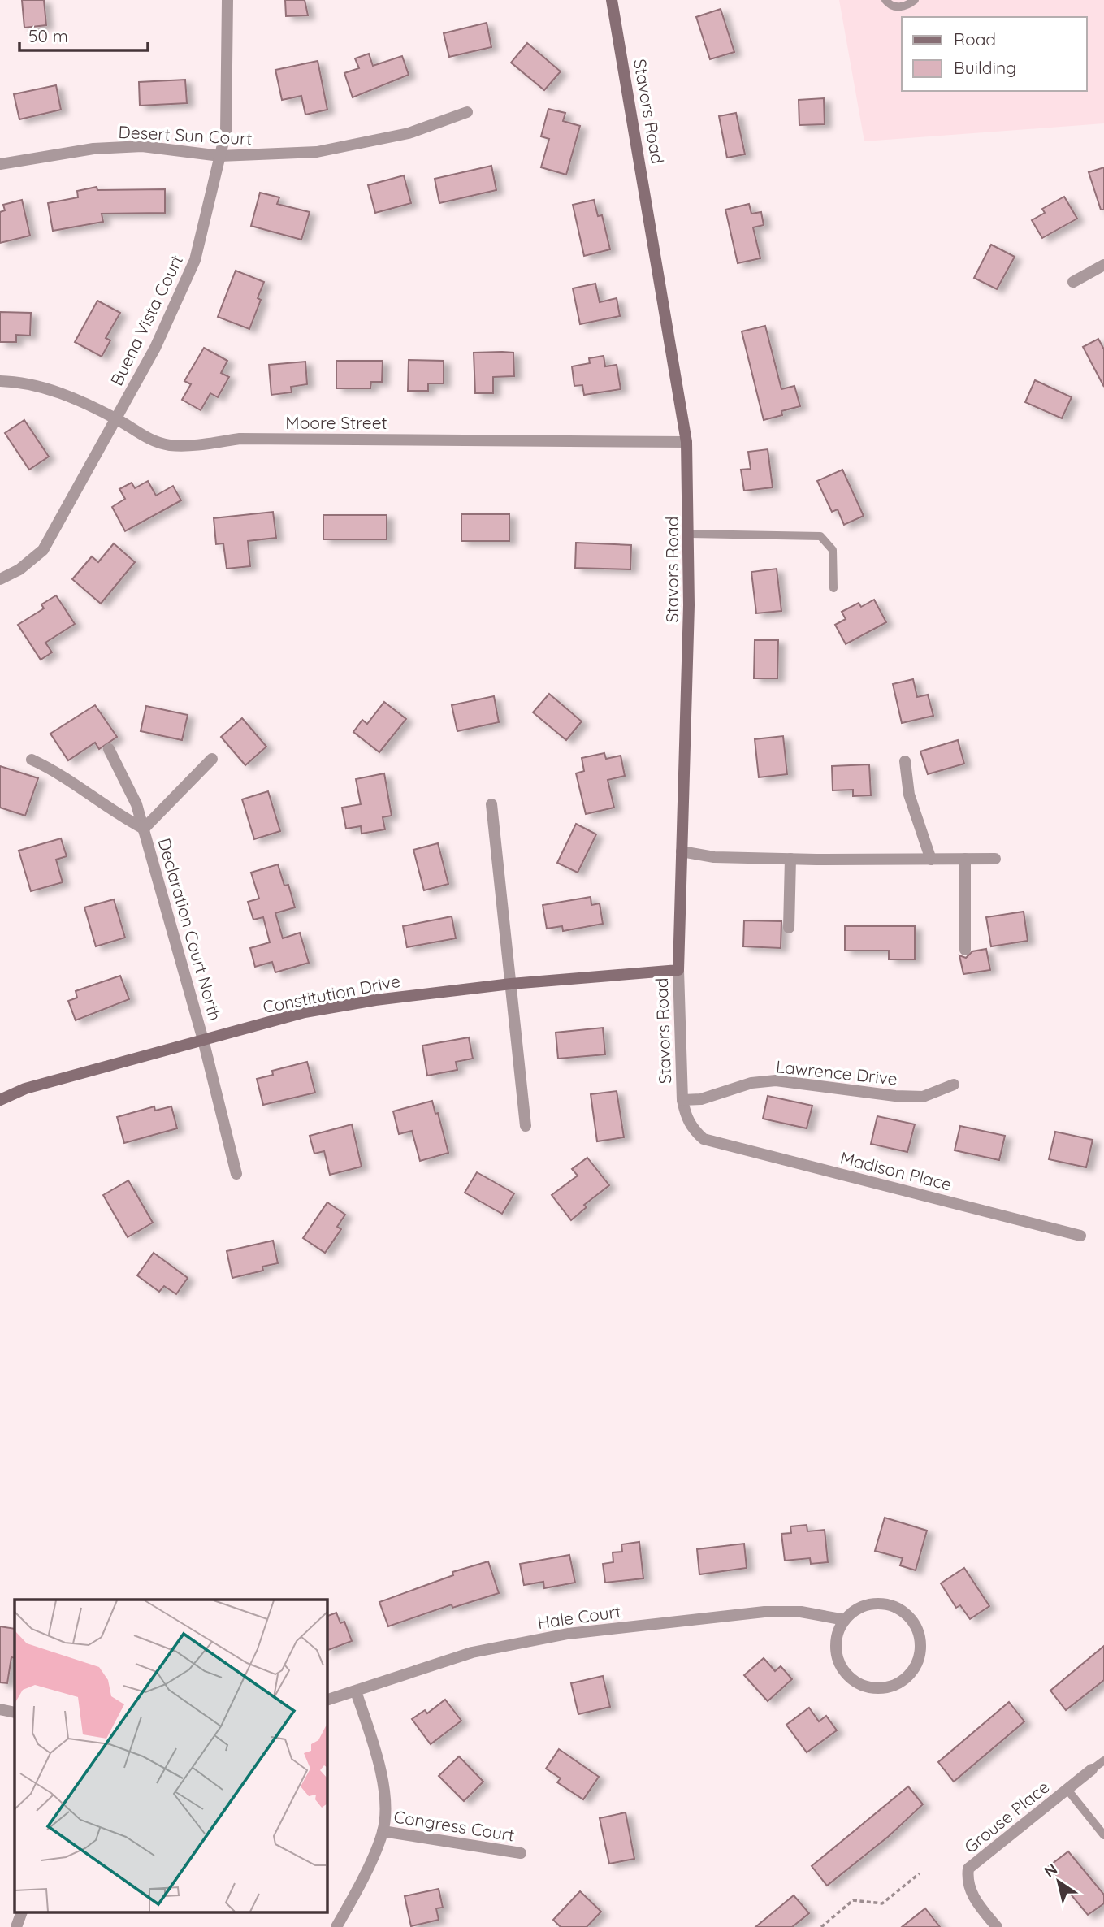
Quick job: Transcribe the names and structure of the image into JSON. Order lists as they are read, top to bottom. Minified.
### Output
{"streets":{"street":["Stavors Road","Desert Sun Court","Buena Vista Court","Moore Street","Declaration Court North","Constitution Drive","Lawrence Drive","Madison Place","Hale Court","Grouse Place","Congress Court"]},"crossings":[["Stavors Road","Moore Street"],["Stavors Road","Constitution Drive"],["Stavors Road","Lawrence Drive"],["Stavors Road","Madison Place"],["Desert Sun Court","Buena Vista Court"],["Buena Vista Court","Moore Street"],["Declaration Court North","Constitution Drive"]],"legend":["Road","Building"],"scale_bar":"50 m","north":"top left"}
